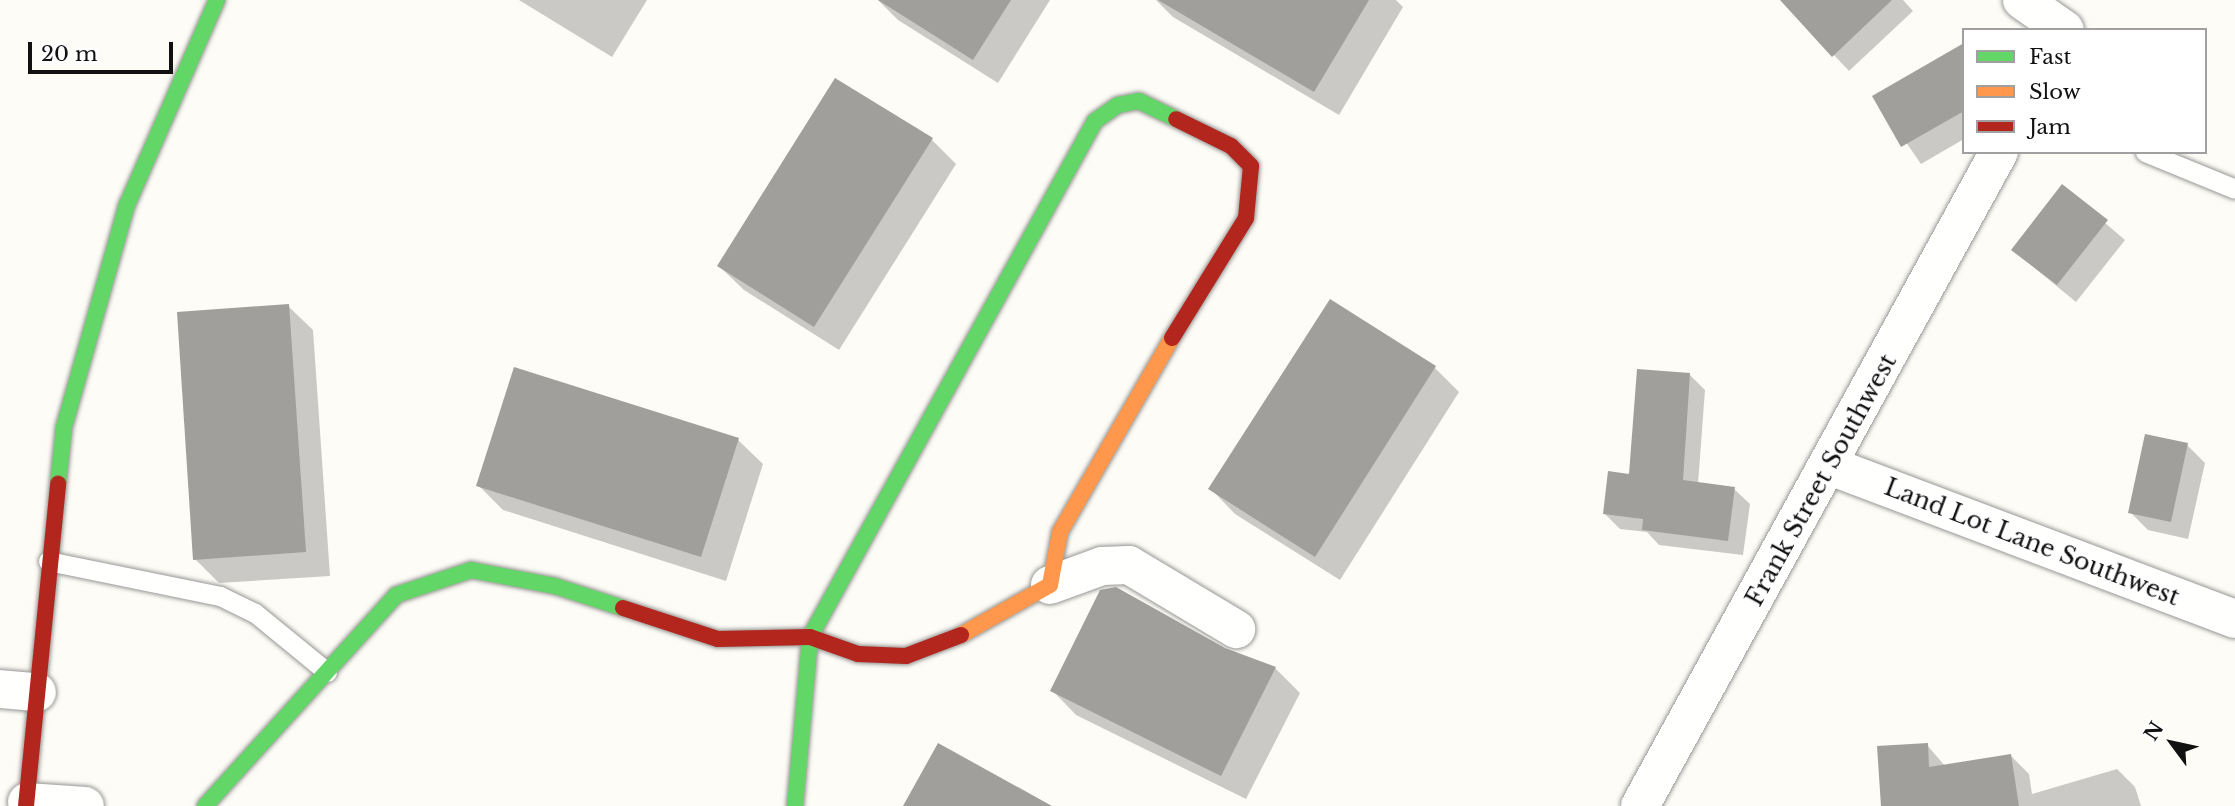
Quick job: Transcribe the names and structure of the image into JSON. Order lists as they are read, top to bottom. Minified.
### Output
{"streets":{"street":["Frank Street Southwest","Land Lot Lane Southwest"]},"crossings":[["Frank Street Southwest","Land Lot Lane Southwest"]],"legend":["Fast","Slow","Jam"],"scale_bar":"20 m","north":"top left"}
